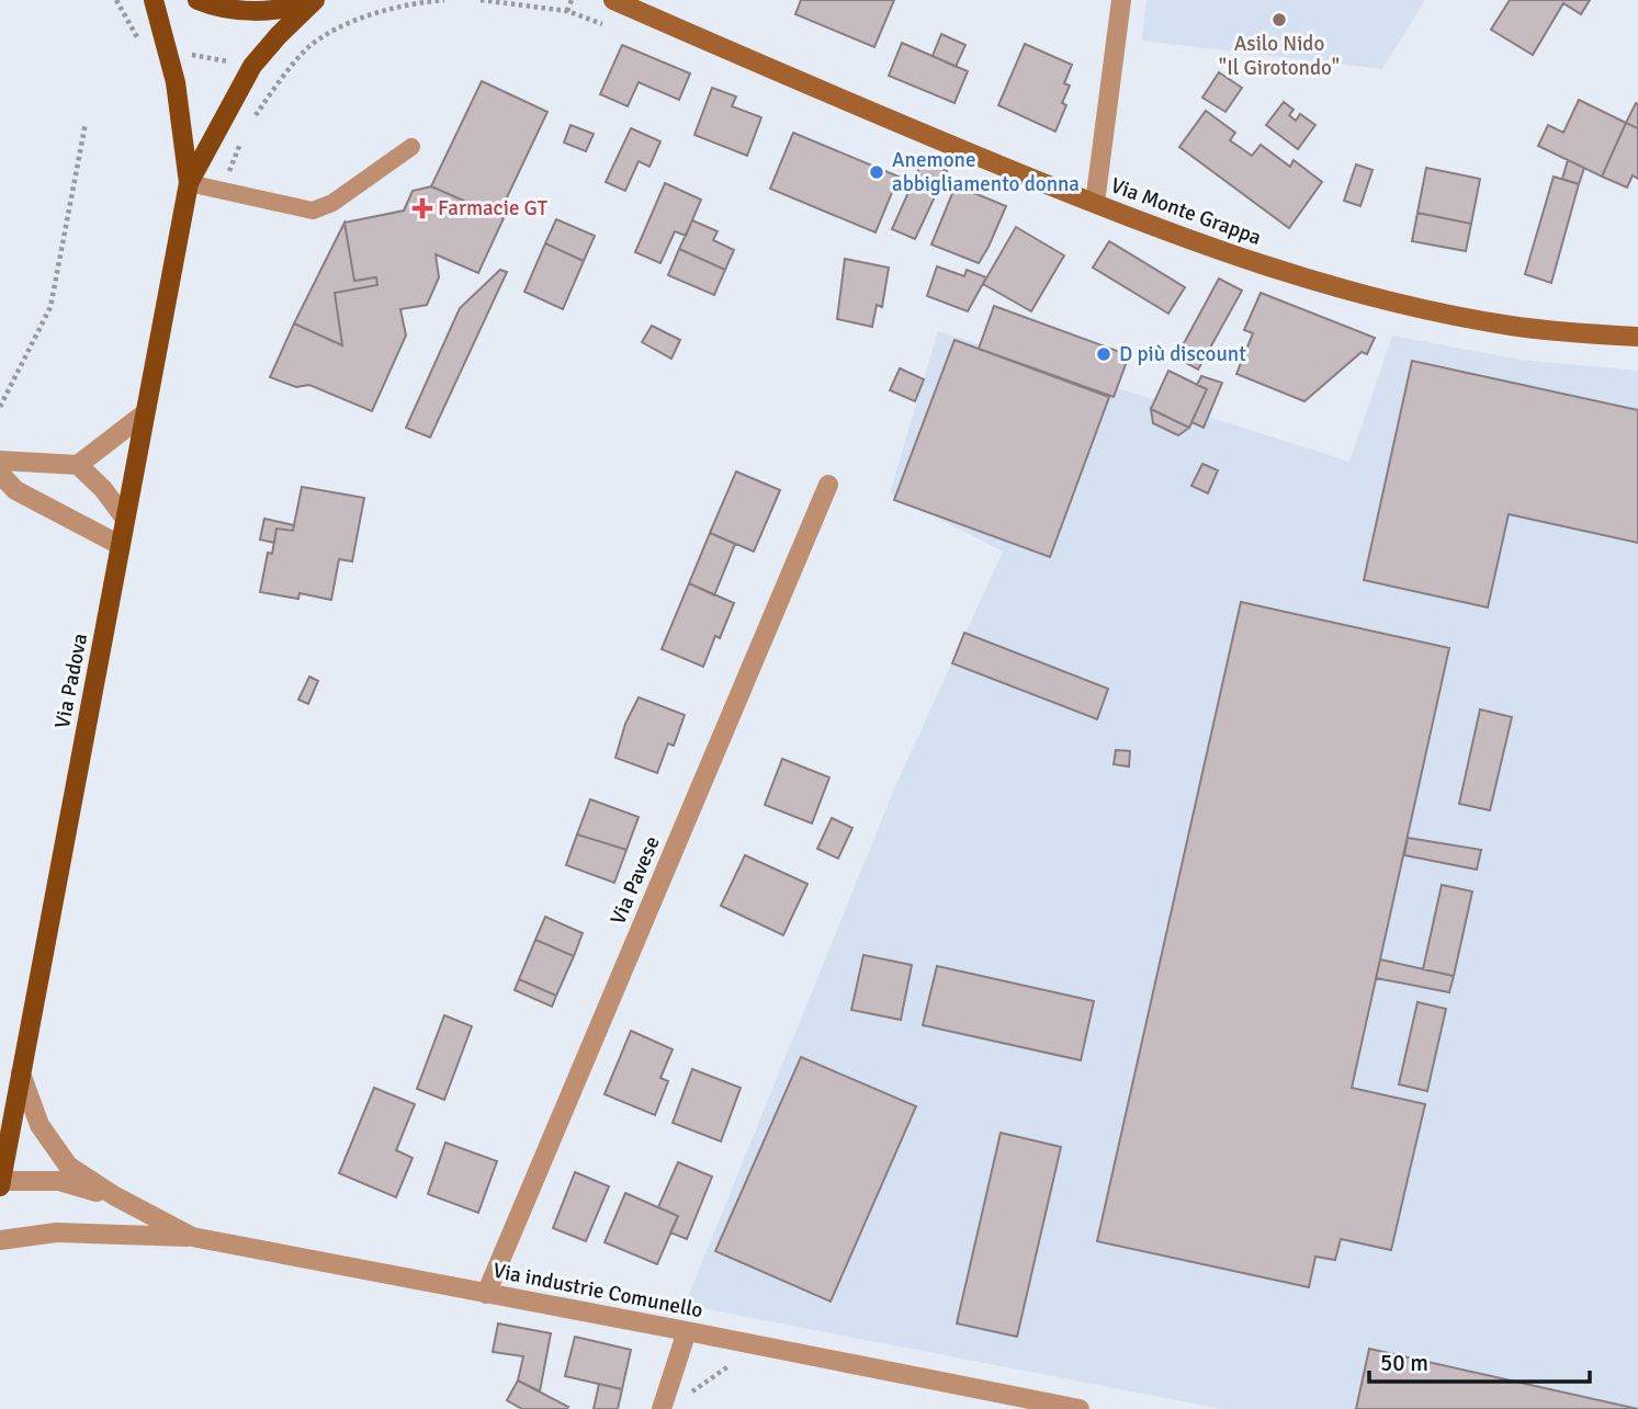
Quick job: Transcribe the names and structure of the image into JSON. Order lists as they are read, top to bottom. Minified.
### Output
{"streets":{"main road":["Via Monte Grappa","Via Padova"],"street":["Via Pavese","Via industrie Comunello"]},"crossings":[["Via Pavese","Via industrie Comunello"]],"places":{"other":["Asilo Nido \"Il Girotondo\"","Anemone abbigliamento donna","D più discount"],"health":["Farmacie GT"]},"scale_bar":"50 m"}
